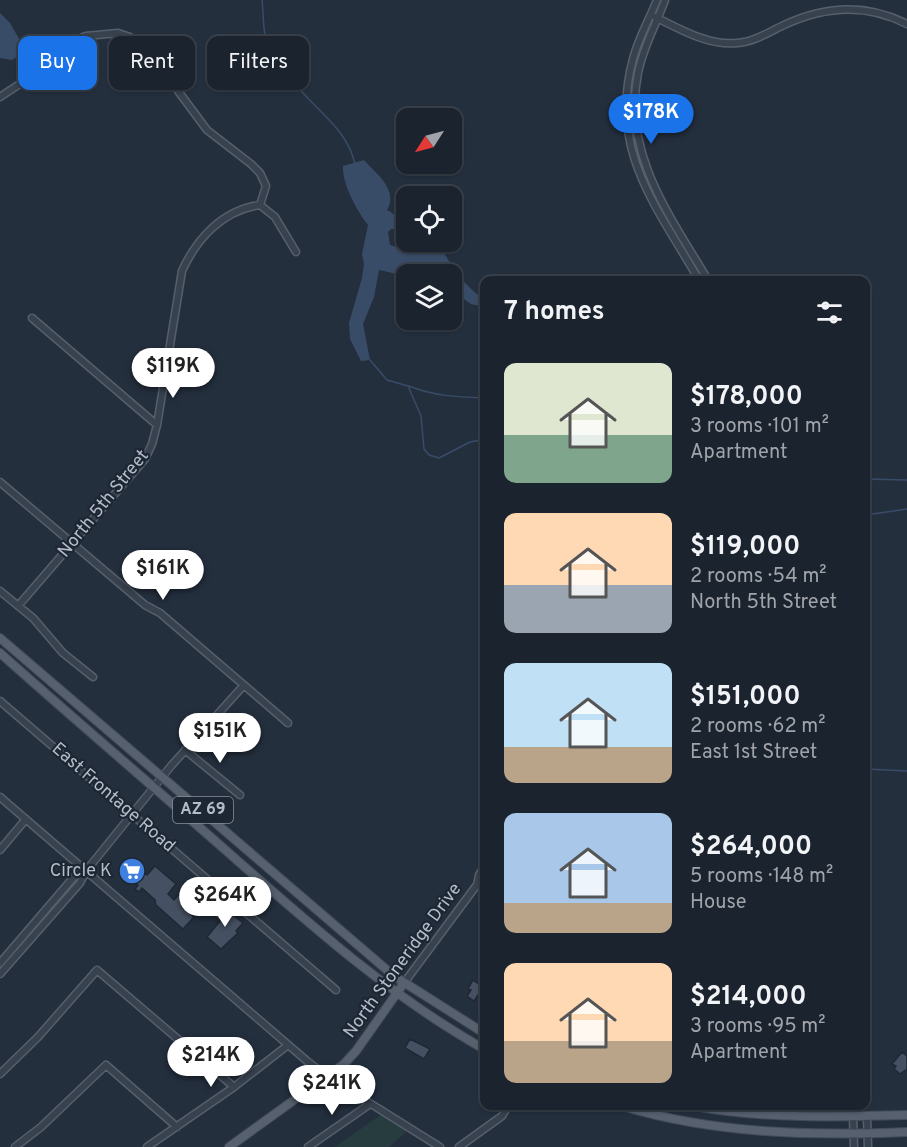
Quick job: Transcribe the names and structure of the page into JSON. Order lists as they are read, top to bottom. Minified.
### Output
{"streets":{"main road":["AZ 69","North Stoneridge Drive"],"street":["North 5th Street","East Frontage Road"]},"crossings":[["AZ 69","North Stoneridge Drive"]],"places":{"supermarket":["Circle K"]},"north":"bottom left","page":{"chip":["Buy","Rent","Filters"],"price":["$178K","$119K","$161K","$151K","$264K","$214K","$241K"],"heading":"7 homes","list":[{"name":"$178,000","note":"3 rooms · 101 m² · Apartment"},{"name":"$119,000","note":"2 rooms · 54 m² · North 5th Street"},{"name":"$151,000","note":"2 rooms · 62 m² · East 1st Street"},{"name":"$264,000","note":"5 rooms · 148 m² · House"},{"name":"$214,000","note":"3 rooms · 95 m² · Apartment"}]}}
